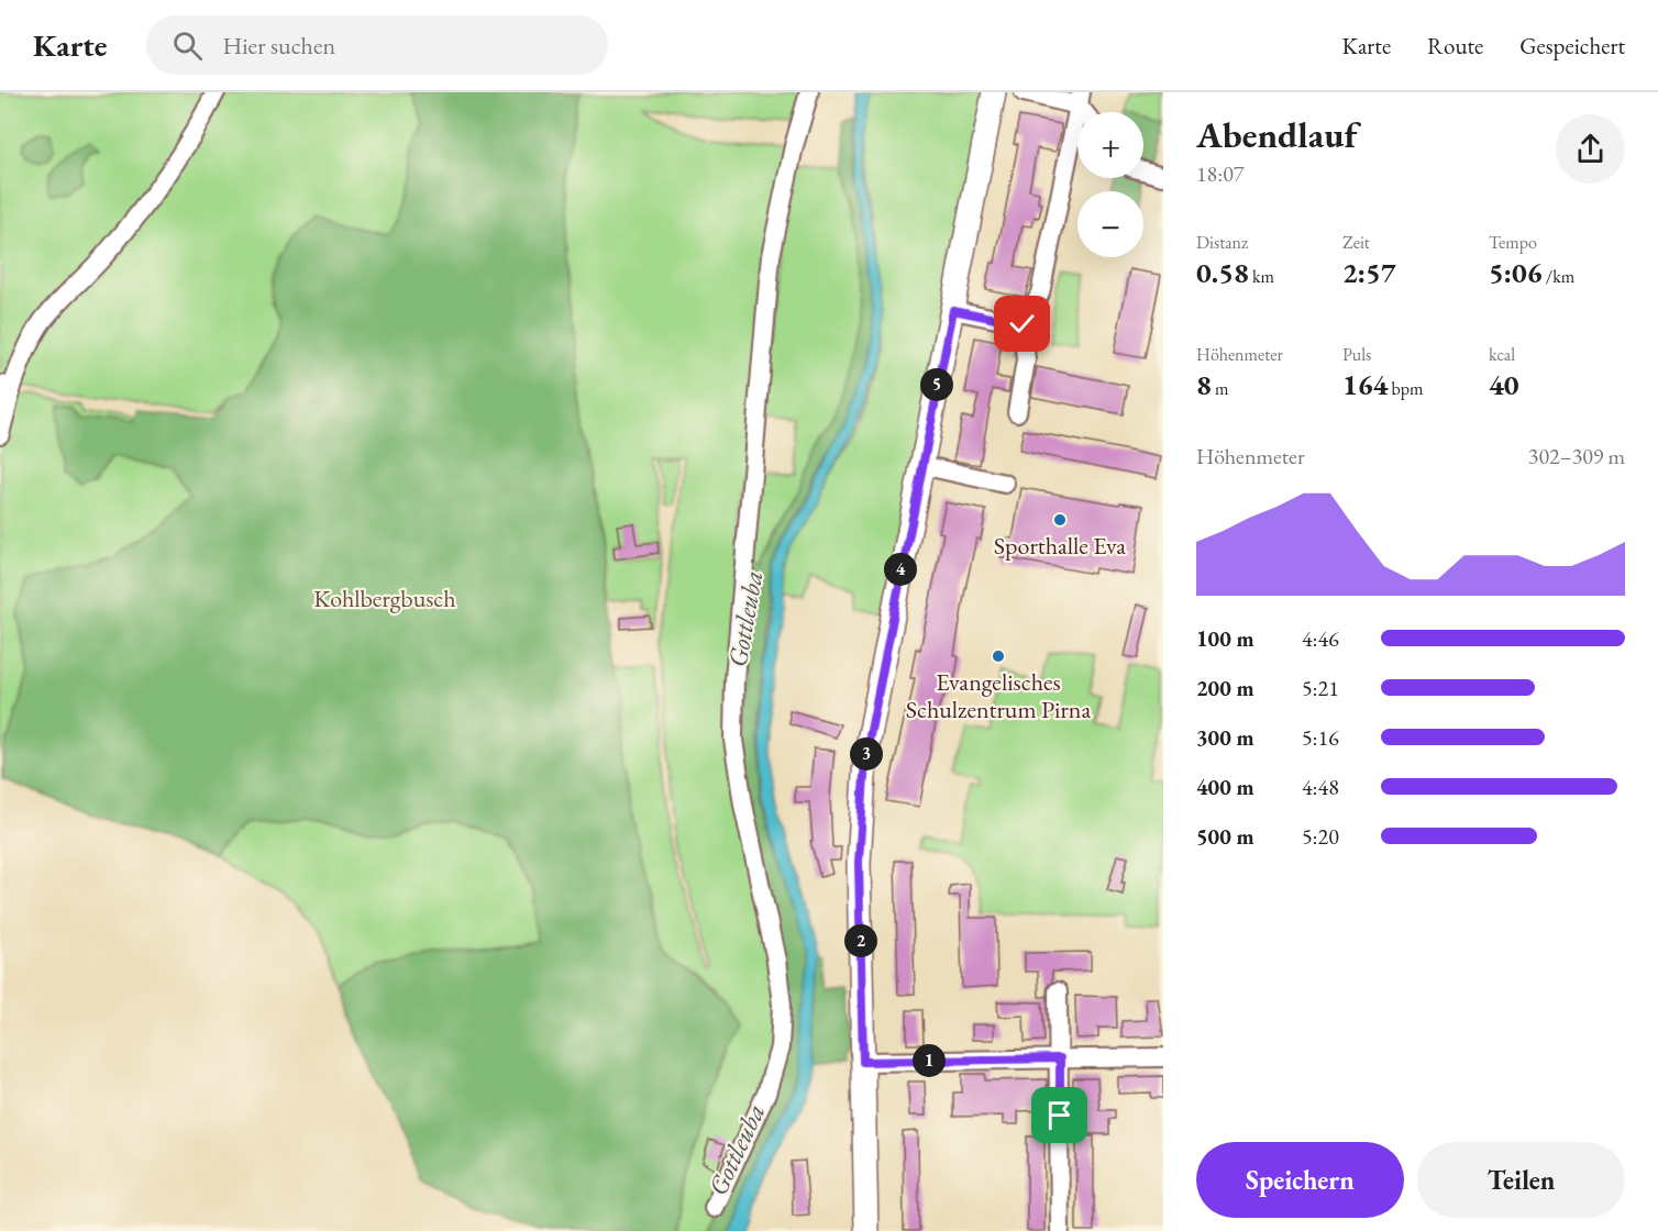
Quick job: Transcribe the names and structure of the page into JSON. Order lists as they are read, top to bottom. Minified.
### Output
{"water":["Gottleuba"],"parks":["Kohlbergbusch"],"places":["Sporthalle Eva","Evangelisches Schulzentrum Pirna"],"page":{"header":"Karte","search":"Hier suchen","nav":["Karte","Route","Gespeichert"],"heading":["Abendlauf","18:07"],"map_buttons":["+","−"],"stats":[["Distanz","0.58 km"],["Zeit","2:57"],["Tempo","5:06 /km"],["Höhenmeter","8 m"],["Puls","164 bpm"],["kcal","40"]],"pins":["5","4","3","2","1"],"chart":["Höhenmeter","302–309 m"],"list":[{"name":"100 m","note":"4:46"},{"name":"200 m","note":"5:21"},{"name":"300 m","note":"5:16"},{"name":"400 m","note":"4:48"},{"name":"500 m","note":"5:20"}],"buttons":["Speichern","Teilen"]}}
